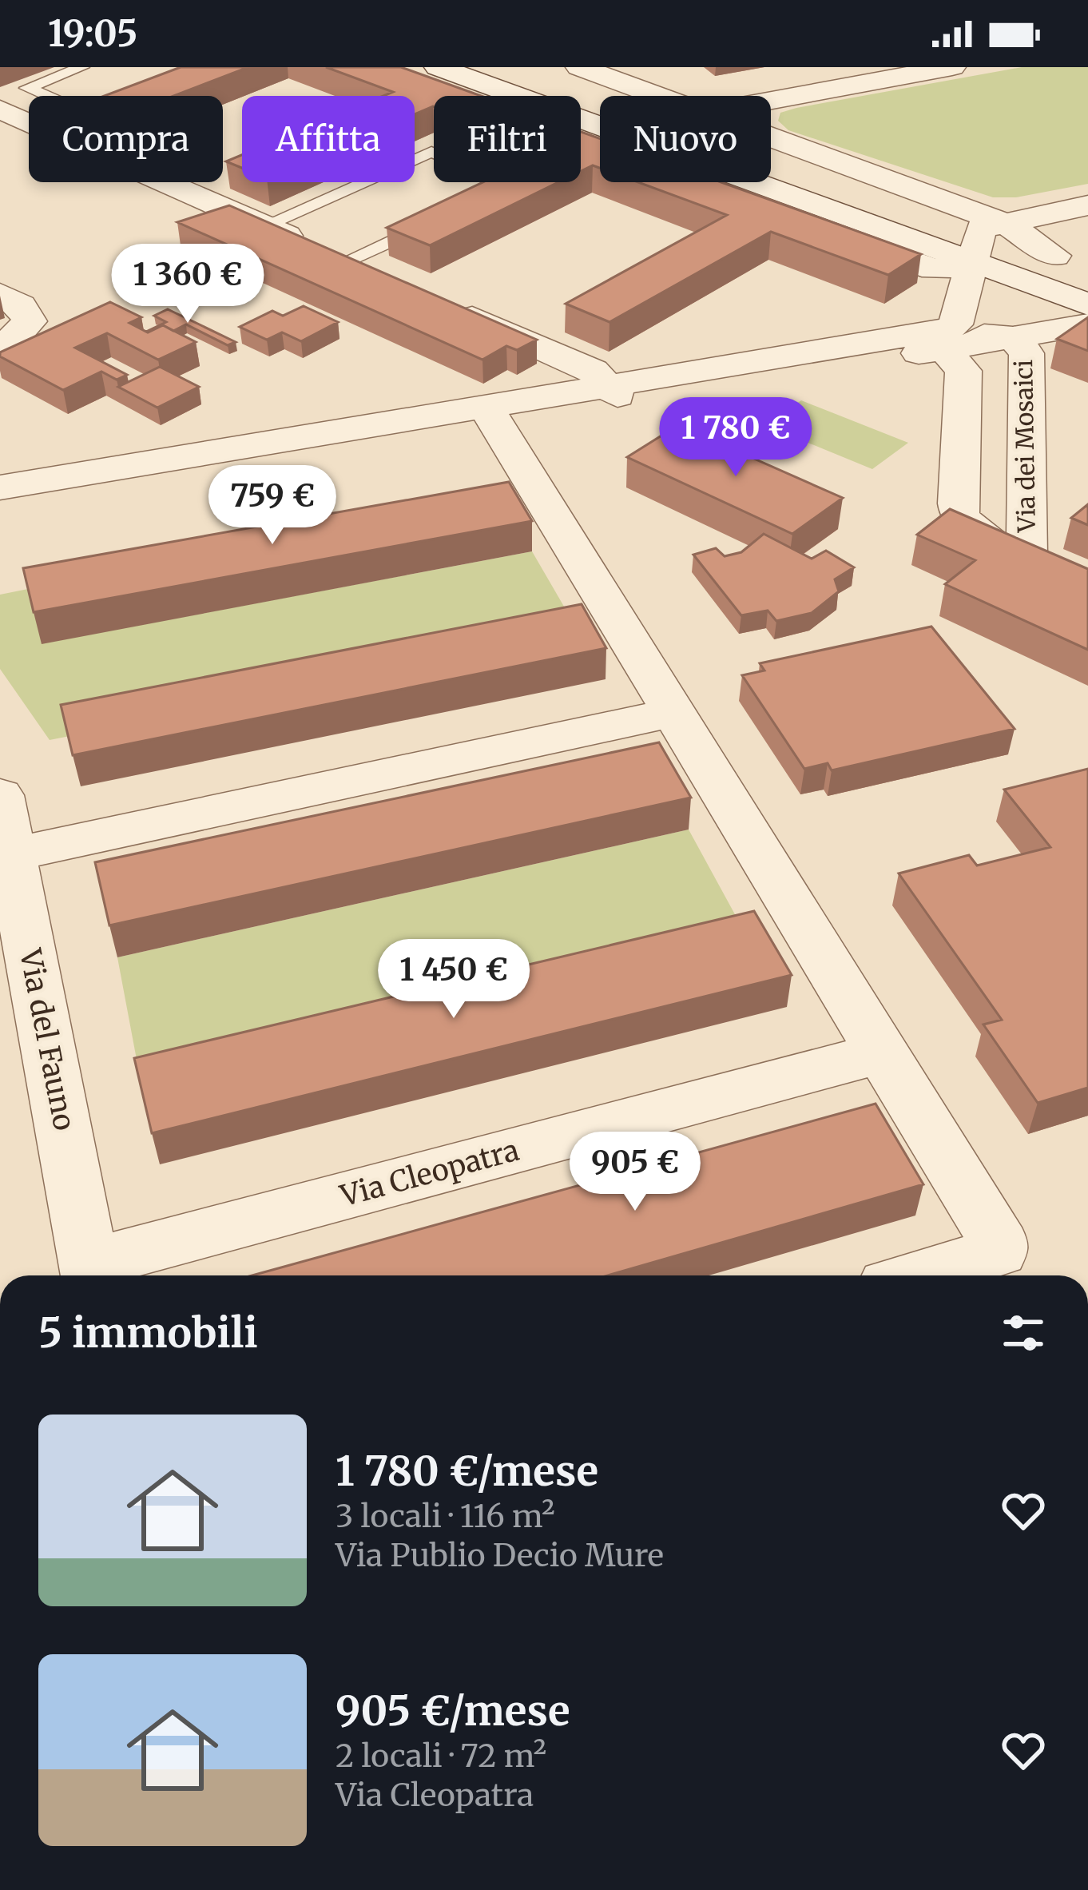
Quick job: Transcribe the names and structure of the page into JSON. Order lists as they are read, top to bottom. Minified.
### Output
{"streets":{"street":["Via dei Mosaici","Via del Fauno","Via Cleopatra"]},"crossings":[["Via del Fauno","Via Cleopatra"]],"page":{"status":"19:05","chip":["Compra","Affitta","Filtri","Nuovo"],"price":["1 360 €","1 780 €","759 €","1 450 €","905 €"],"heading":"5 immobili","list":[{"name":"1 780 €/mese","note":"3 locali · 116 m² · Via Publio Decio Mure"},{"name":"905 €/mese","note":"2 locali · 72 m² · Via Cleopatra"}]}}
